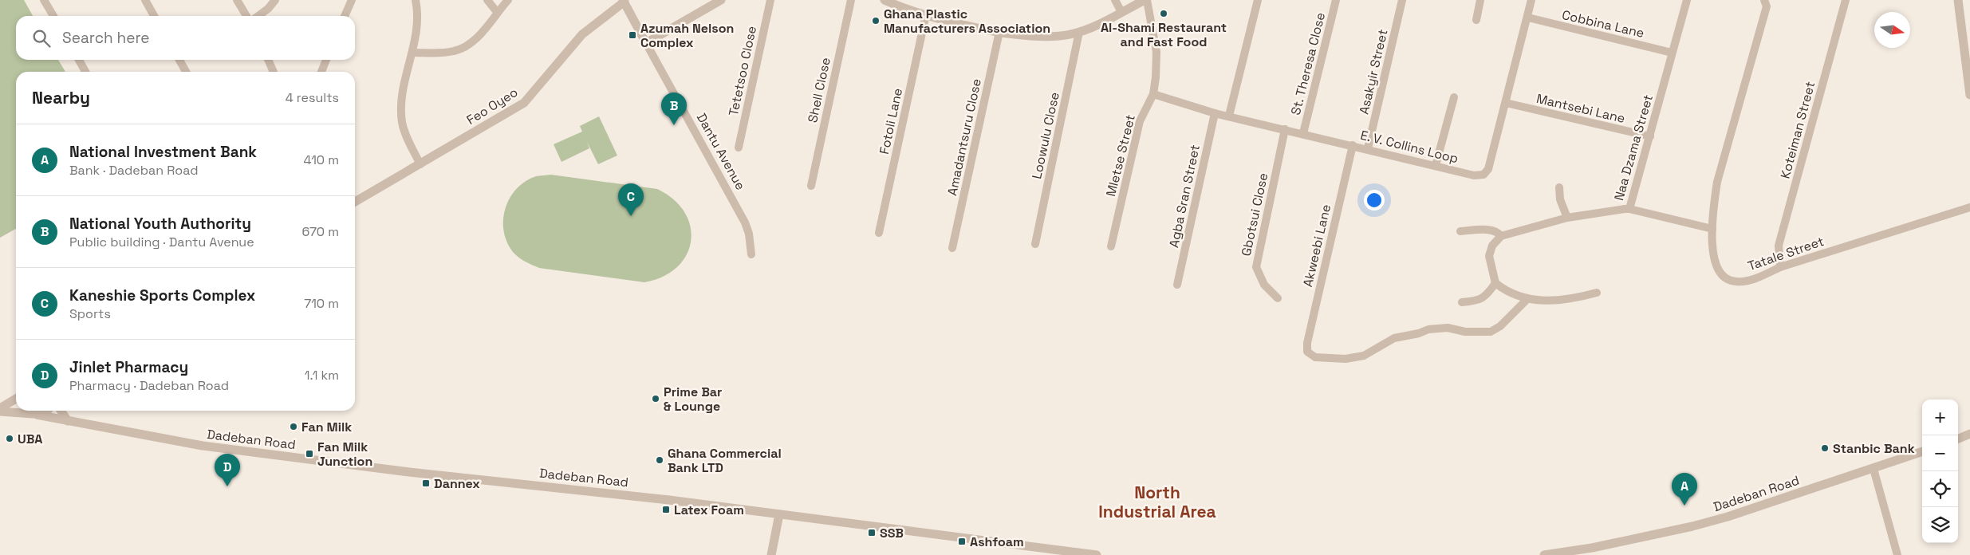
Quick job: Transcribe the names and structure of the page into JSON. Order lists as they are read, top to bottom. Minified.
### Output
{"streets":{"street":["Cobbina Lane","St. Theresa Close","Tetetsoo Close","Asakyir Street","Shell Close","Feo Oyeo","Mantsebi Lane","Fotoli Lane","Koteiman Street","Loowulu Close","Amadantsuru Close","E. V. Collins Loop","Naa Dzama Street","Dantu Avenue","Mletse Street","Agba Sran Street","Gbotsui Close","Akweebi Lane","Tatale Street","Dadeban Road"]},"crossings":[["Cobbina Lane","E. V. Collins Loop"],["Cobbina Lane","Naa Dzama Street"],["St. Theresa Close","E. V. Collins Loop"],["Asakyir Street","E. V. Collins Loop"],["Feo Oyeo","Dantu Avenue"],["Mantsebi Lane","E. V. Collins Loop"],["Mantsebi Lane","Naa Dzama Street"],["Koteiman Street","Tatale Street"],["E. V. Collins Loop","Mletse Street"],["E. V. Collins Loop","Agba Sran Street"],["E. V. Collins Loop","Gbotsui Close"],["E. V. Collins Loop","Akweebi Lane"]],"districts":["North Industrial Area"],"places":{"other":["Al-Shami Restaurant and Fast Food","Ghana Plastic Manufacturers Association","Prime Bar & Lounge","Fan Milk","UBA","Stanbic Bank","Ghana Commercial Bank LTD"],"transit":["Azumah Nelson Complex","Fan Milk Junction","Dannex","Latex Foam","SSB","Ashfoam"]},"north":"right","page":{"search":"Search here","heading":["Nearby","4 results"],"pins":["B","C","D","A"],"list":[{"mark":"A","name":"National Investment Bank","note":"Bank · Dadeban Road","value":"410 m"},{"mark":"B","name":"National Youth Authority","note":"Public building · Dantu Avenue","value":"670 m"},{"mark":"C","name":"Kaneshie Sports Complex","note":"Sports","value":"710 m"},{"mark":"D","name":"Jinlet Pharmacy","note":"Pharmacy · Dadeban Road","value":"1.1 km"}],"map_buttons":["+","−"]}}
